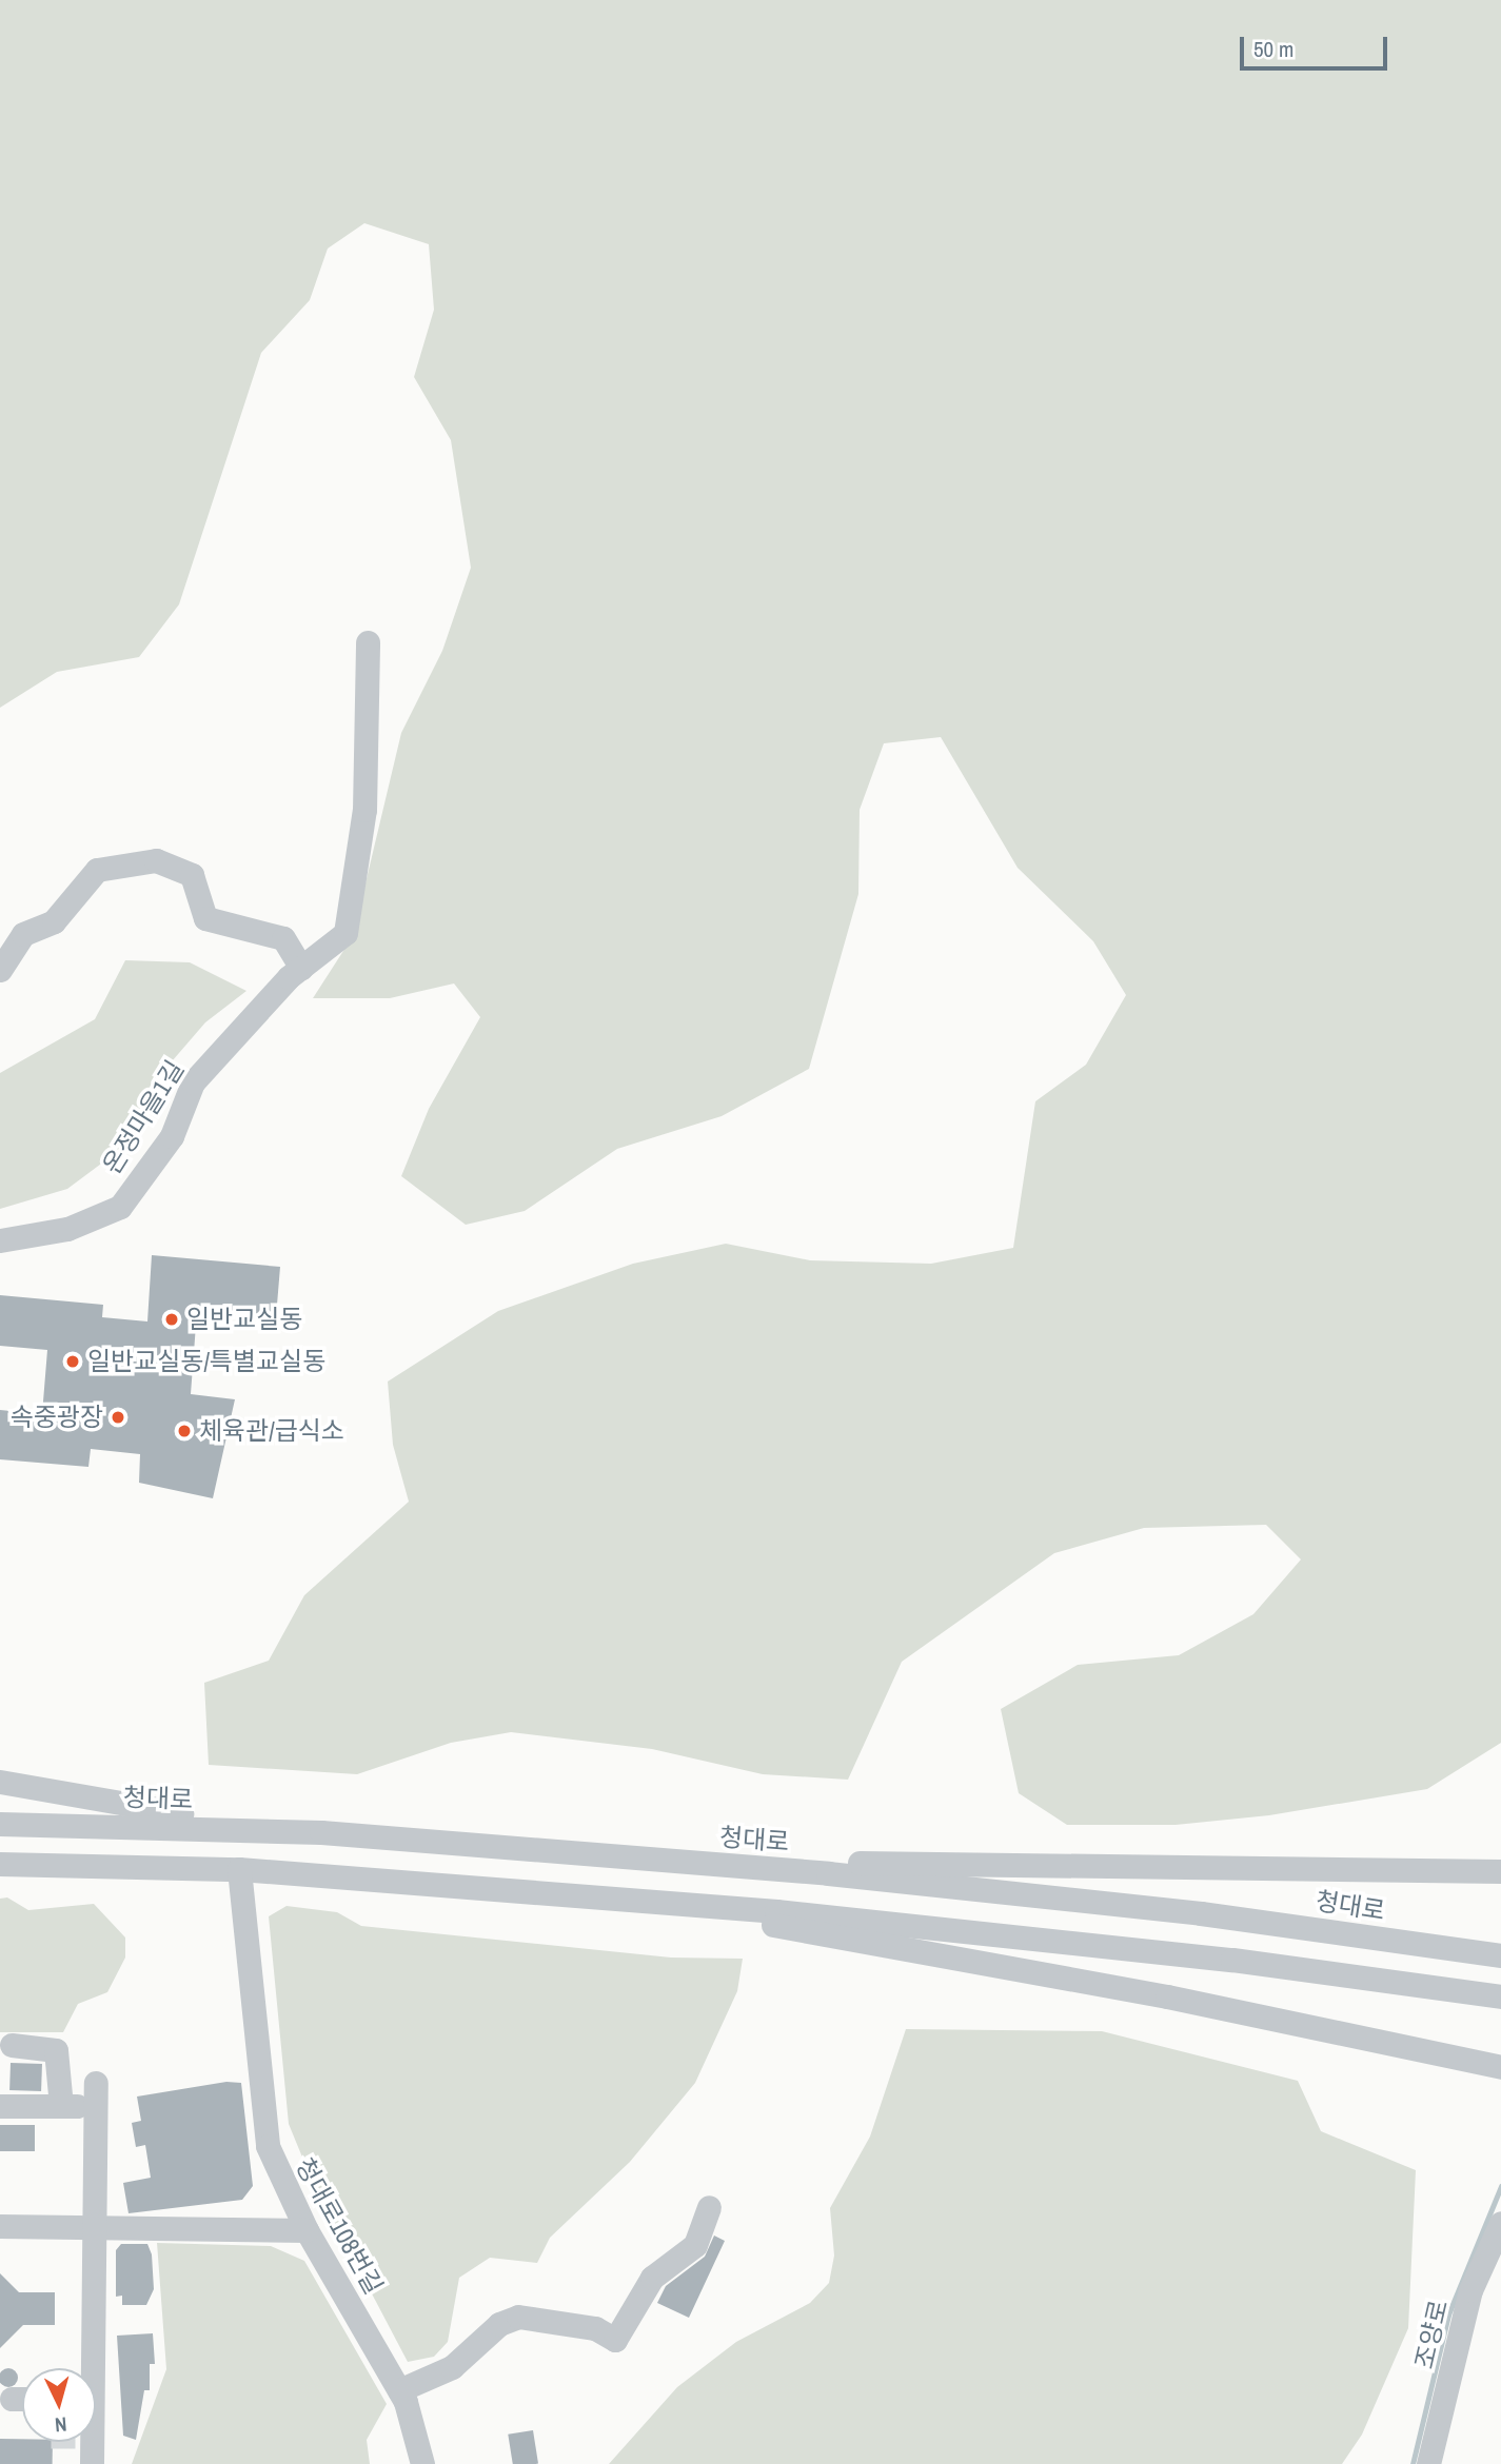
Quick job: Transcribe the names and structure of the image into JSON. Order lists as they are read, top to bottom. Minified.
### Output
{"streets":{"street":["온정마을1길","청대로","청대로108번길","조양로"]},"places":["일반교실동","일반교실동/특별교실동","속중광장","체육관/급식소"],"scale_bar":"50 m","north":"bottom"}
